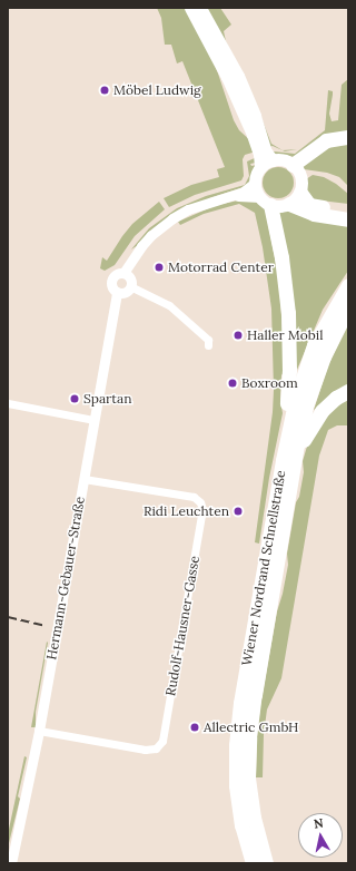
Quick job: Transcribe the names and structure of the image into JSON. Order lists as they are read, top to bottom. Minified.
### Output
{"streets":{"highway":["Wiener Nordrand Schnellstraße"],"street":["Hermann-Gebauer-Straße","Rudolf-Hausner-Gasse"]},"crossings":[["Hermann-Gebauer-Straße","Rudolf-Hausner-Gasse"]],"places":["Möbel Ludwig","Motorrad Center","Haller Mobil","Boxroom","Spartan","Ridi Leuchten","Allectric GmbH"],"north":"top"}
